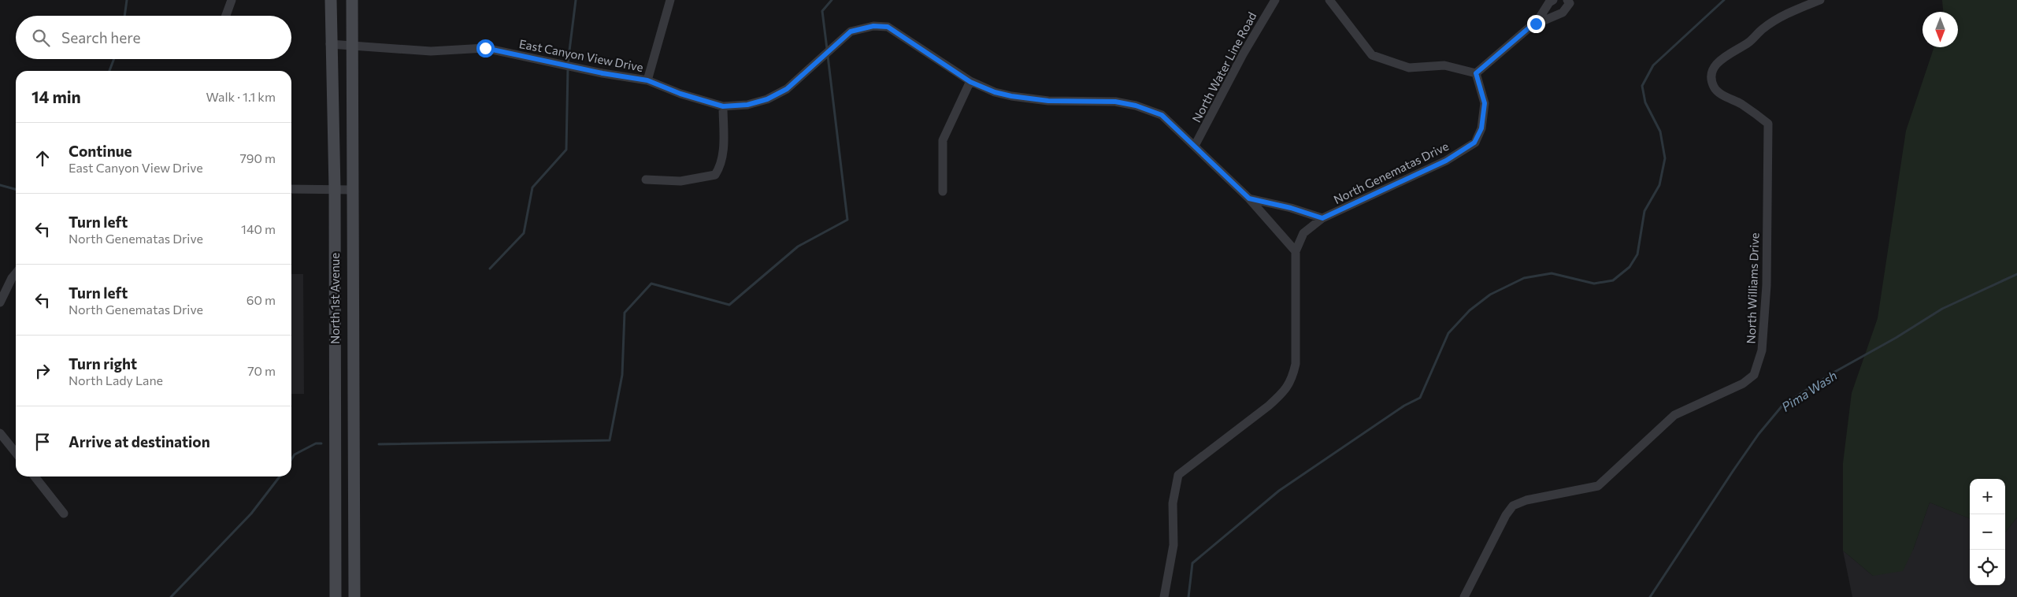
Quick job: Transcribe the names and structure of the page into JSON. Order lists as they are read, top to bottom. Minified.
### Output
{"streets":{"main road":["North 1st Avenue"],"street":["East Canyon View Drive","North Water Line Road","North Genematas Drive","North Williams Drive"]},"crossings":[["East Canyon View Drive","North Water Line Road"],["East Canyon View Drive","North Genematas Drive"],["East Canyon View Drive","North 1st Avenue"]],"water":["Pima Wash"],"north":"bottom","page":{"search":"Search here","heading":["14 min","Walk · 1.1 km"],"list":[["Continue","East Canyon View Drive","790 m"],["Turn left","North Genematas Drive","140 m"],["Turn left","North Genematas Drive","60 m"],["Turn right","North Lady Lane","70 m"],"Arrive at destination"],"map_buttons":["+","−"]}}
